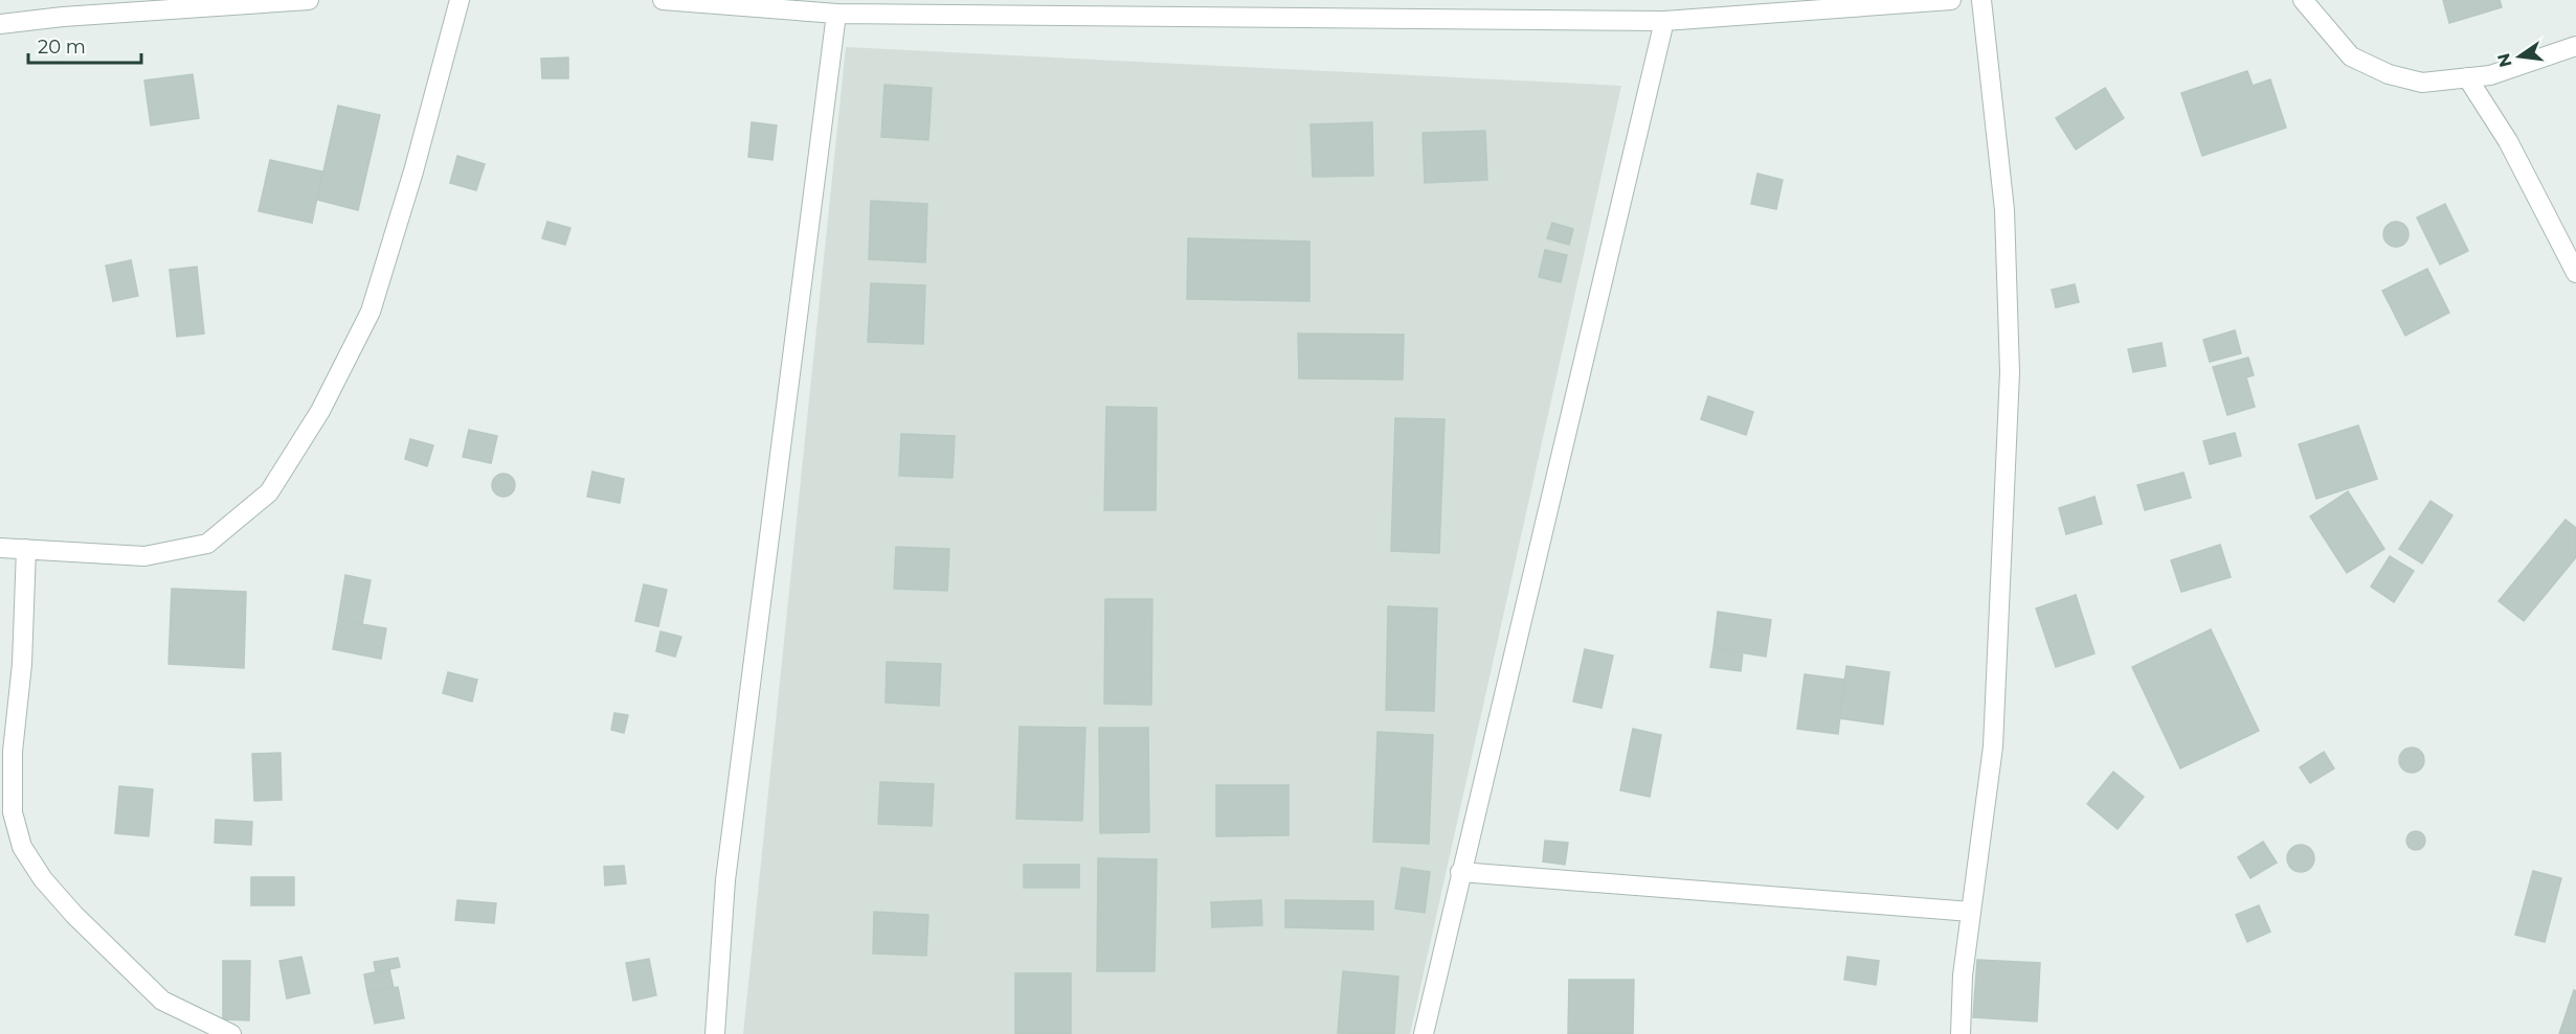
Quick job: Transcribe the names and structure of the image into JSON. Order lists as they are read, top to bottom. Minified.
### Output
{"scale_bar":"20 m","north":"left"}
